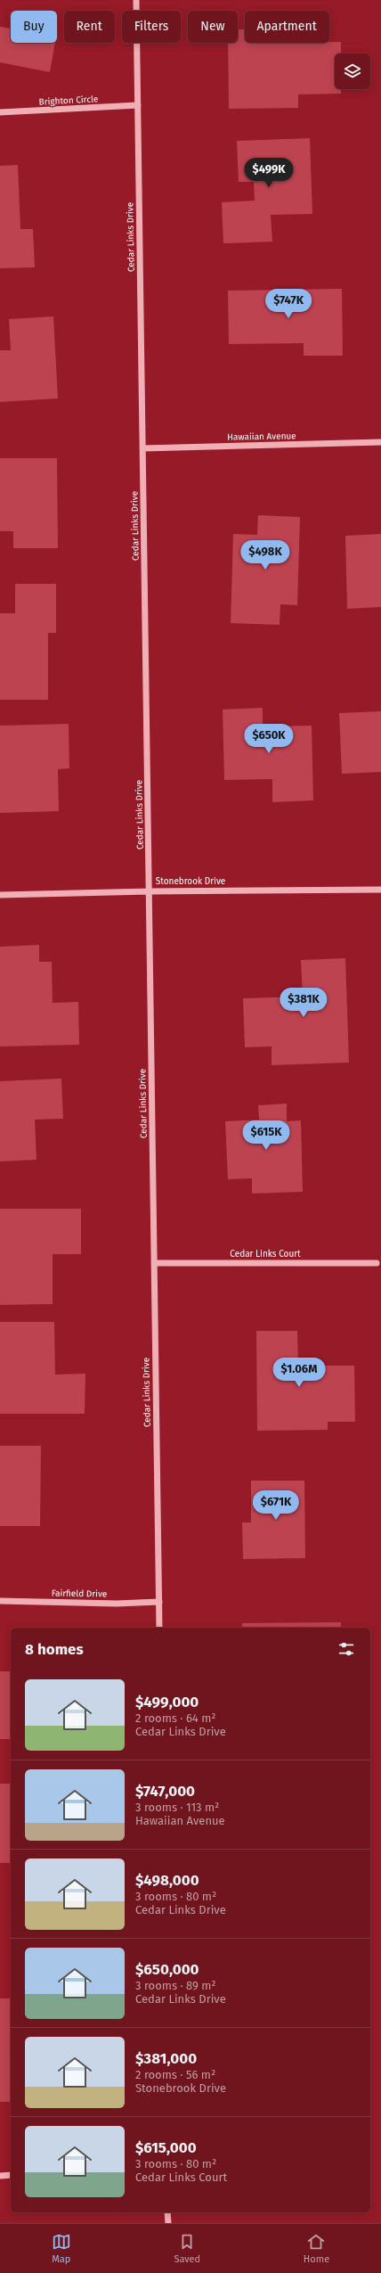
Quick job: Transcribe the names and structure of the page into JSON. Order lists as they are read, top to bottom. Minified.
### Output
{"streets":{"street":["Brighton Circle","Cedar Links Drive","Hawaiian Avenue","Stonebrook Drive","Cedar Links Court","Fairfield Drive"]},"crossings":[["Brighton Circle","Cedar Links Drive"],["Cedar Links Drive","Hawaiian Avenue"],["Cedar Links Drive","Stonebrook Drive"],["Cedar Links Drive","Cedar Links Court"],["Cedar Links Drive","Fairfield Drive"]],"page":{"chip":["Buy","Rent","Filters","New","Apartment"],"price":["$499K","$747K","$498K","$650K","$381K","$615K","$1.06M","$671K"],"heading":"8 homes","list":[{"name":"$499,000","note":"2 rooms · 64 m² · Cedar Links Drive"},{"name":"$747,000","note":"3 rooms · 113 m² · Hawaiian Avenue"},{"name":"$498,000","note":"3 rooms · 80 m² · Cedar Links Drive"},{"name":"$650,000","note":"3 rooms · 89 m² · Cedar Links Drive"},{"name":"$381,000","note":"2 rooms · 56 m² · Stonebrook Drive"},{"name":"$615,000","note":"3 rooms · 80 m² · Cedar Links Court"}],"tabs":["Map","Saved","Home"]}}
